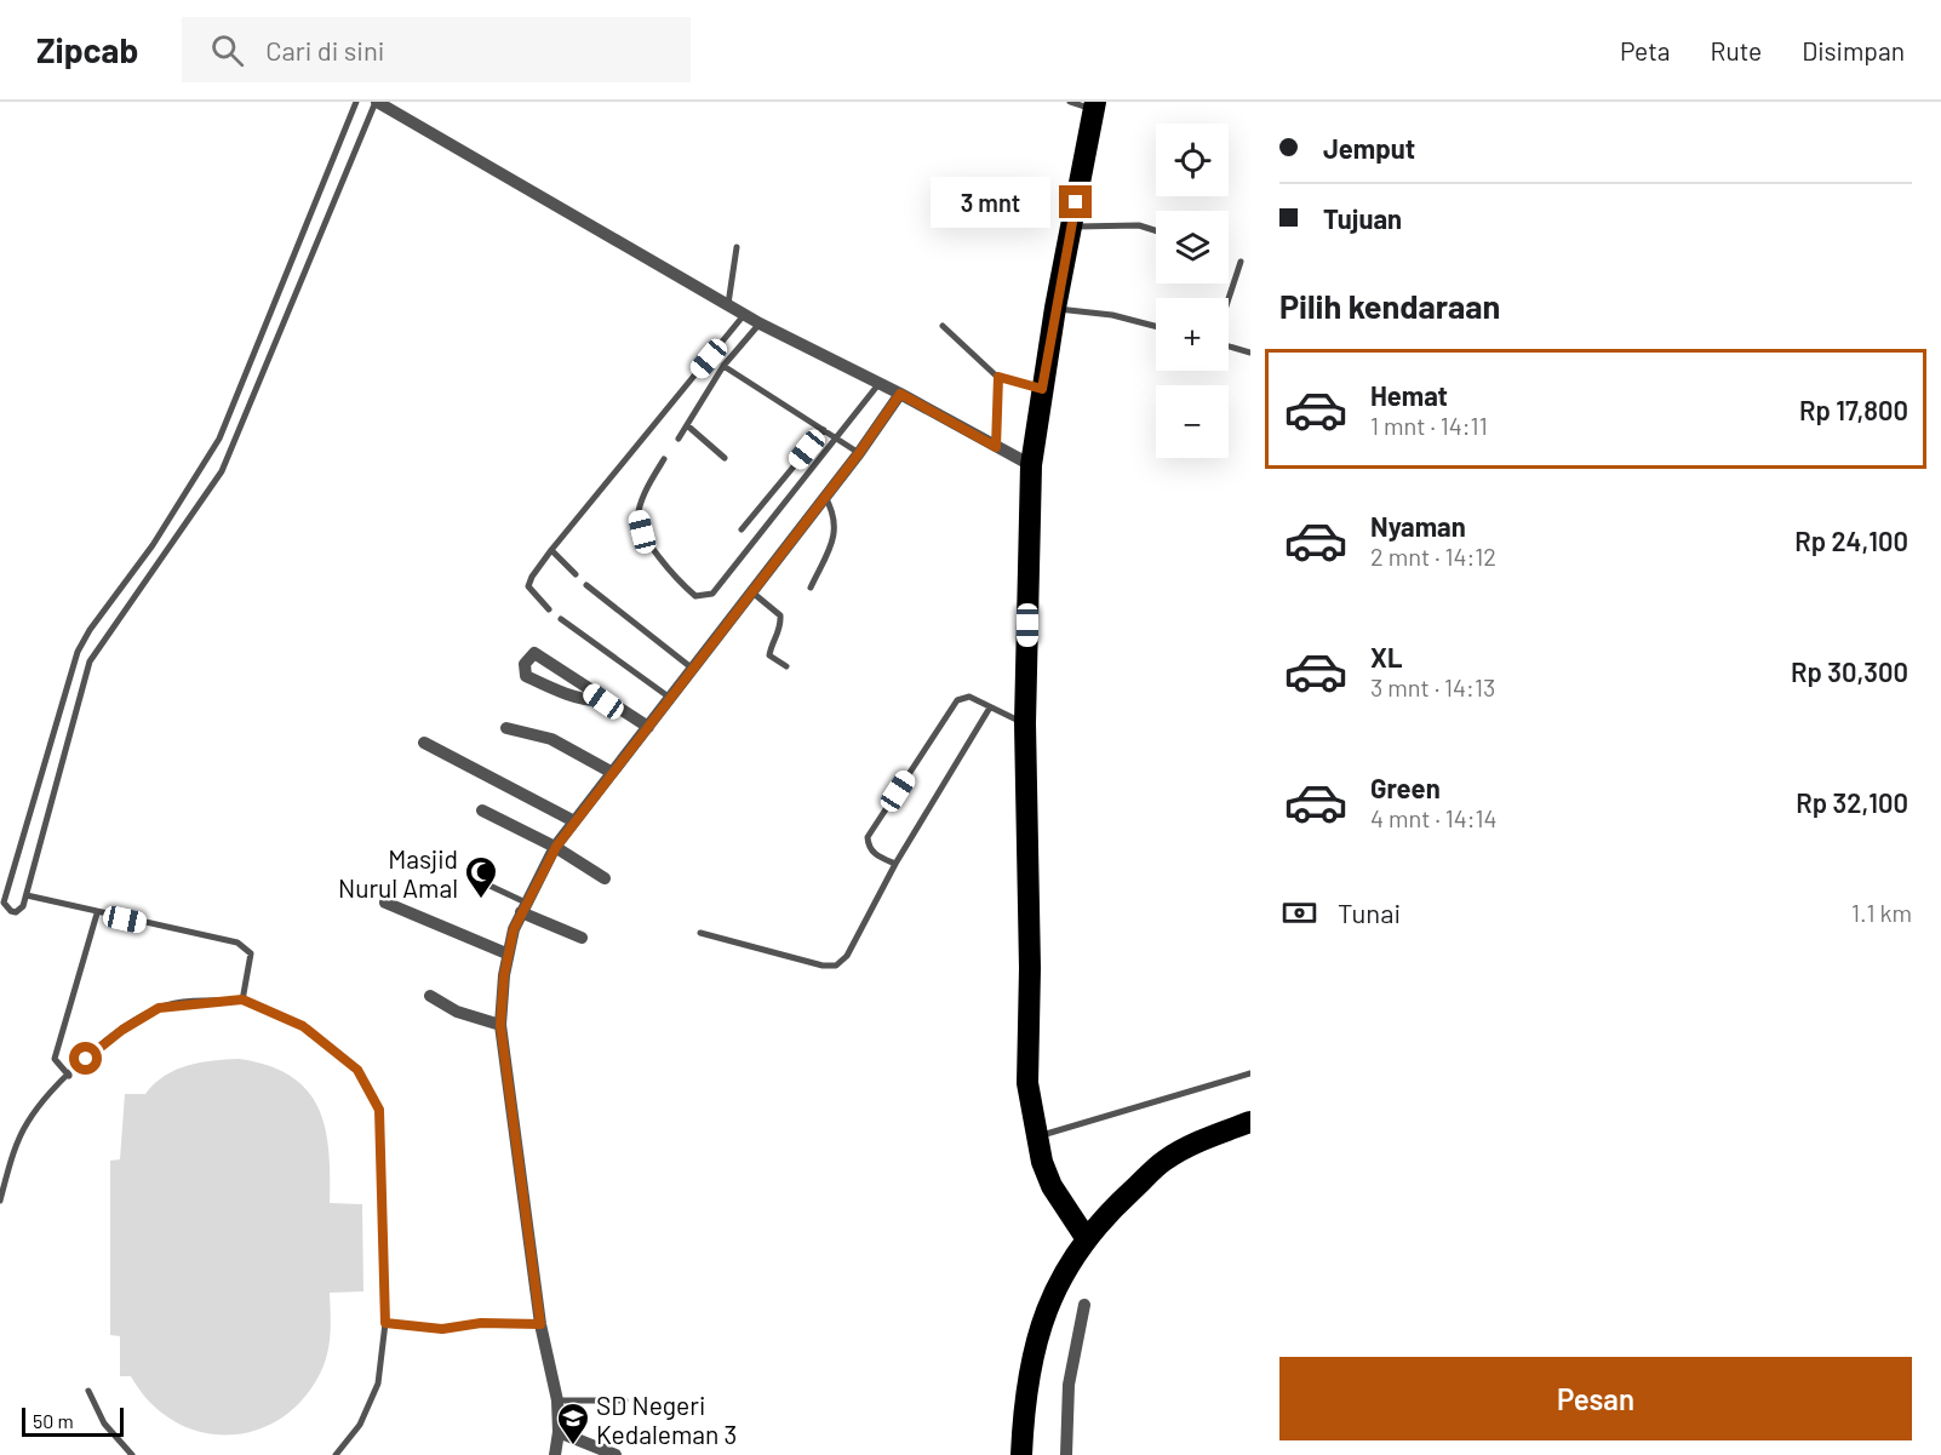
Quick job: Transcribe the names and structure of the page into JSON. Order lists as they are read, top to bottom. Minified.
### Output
{"places":{"mosque":["Masjid Nurul Amal"],"school or university":["SD Negeri Kedaleman 3"]},"scale_bar":"50 m","page":{"header":"Zipcab","search":"Cari di sini","nav":["Peta","Rute","Disimpan"],"banner":["Jemput","Tujuan"],"map_buttons":["+","−"],"bubble":"3 mnt","heading":"Pilih kendaraan","list":[{"name":"Hemat","note":"1 mnt · 14:11","value":"Rp 17,800"},{"name":"Nyaman","note":"2 mnt · 14:12","value":"Rp 24,100"},{"name":"XL","note":"3 mnt · 14:13","value":"Rp 30,300"},{"name":"Green","note":"4 mnt · 14:14","value":"Rp 32,100"}],"pay":["Tunai","1.1 km"],"buttons":"Pesan","scale":"50 m"}}
